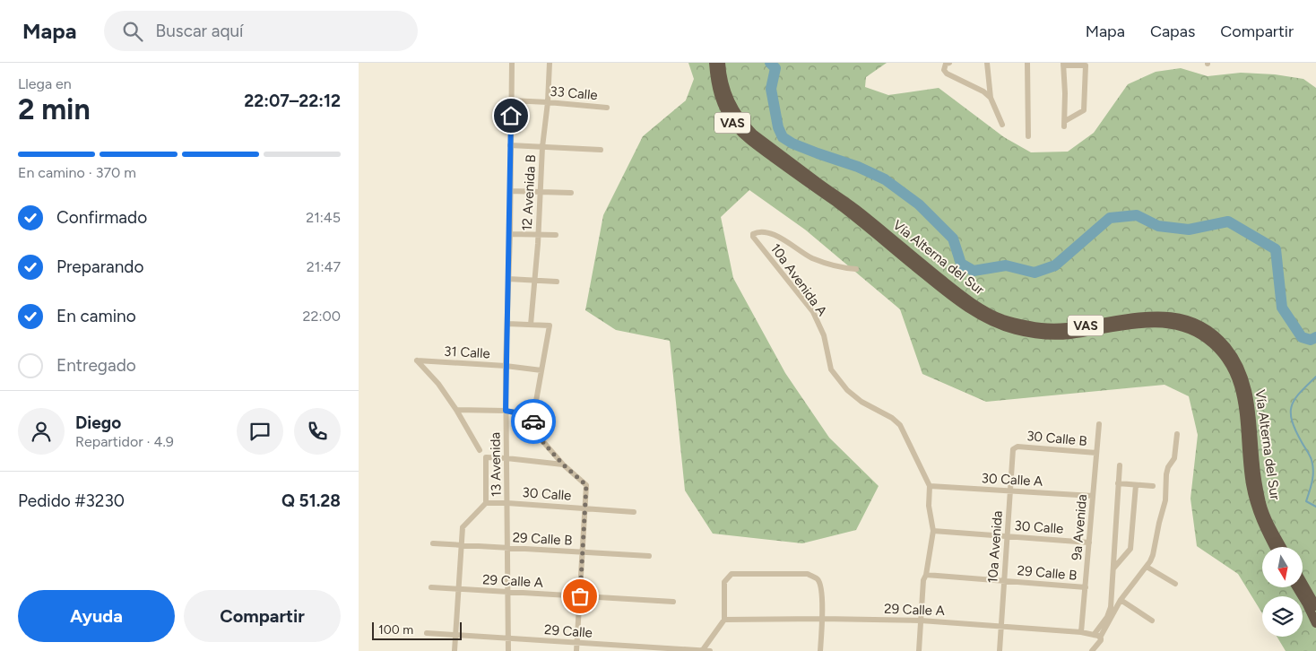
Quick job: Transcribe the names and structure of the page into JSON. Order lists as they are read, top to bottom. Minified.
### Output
{"streets":{"highway":["VAS","Vía Alterna del Sur"],"street":["33 Calle","12 Avenida B","10a Avenida A","31 Calle","30 Calle B","13 Avenida","30 Calle A","30 Calle","9a Avenida","29 Calle B","10a Avenida","29 Calle A","29 Calle"]},"crossings":[["33 Calle","12 Avenida B"],["33 Calle","13 Avenida"],["10a Avenida A","30 Calle A"],["10a Avenida A","30 Calle"],["10a Avenida A","29 Calle B"],["10a Avenida A","29 Calle A"],["31 Calle","13 Avenida"],["30 Calle B","9a Avenida"],["30 Calle B","10a Avenida"],["13 Avenida","30 Calle"],["13 Avenida","29 Calle B"],["13 Avenida","29 Calle A"],["13 Avenida","29 Calle"],["30 Calle A","9a Avenida"],["30 Calle A","10a Avenida"],["30 Calle","9a Avenida"],["30 Calle","10a Avenida"],["9a Avenida","29 Calle B"],["9a Avenida","29 Calle A"],["29 Calle B","10a Avenida"],["10a Avenida","29 Calle A"]],"scale_bar":"100 m","north":"bottom","page":{"header":"Mapa","search":"Buscar aquí","nav":["Mapa","Capas","Compartir"],"heading":["2 min","Llega en","22:07–22:12"],"panel":["Diego","Repartidor · 4.9","Pedido #3230","Q 51.28"],"bar":"En camino · 370 m","list":[["Confirmado","21:45"],["Preparando","21:47"],["En camino","22:00"],"Entregado"],"buttons":["Ayuda","Compartir"],"scale":"100 m"}}
